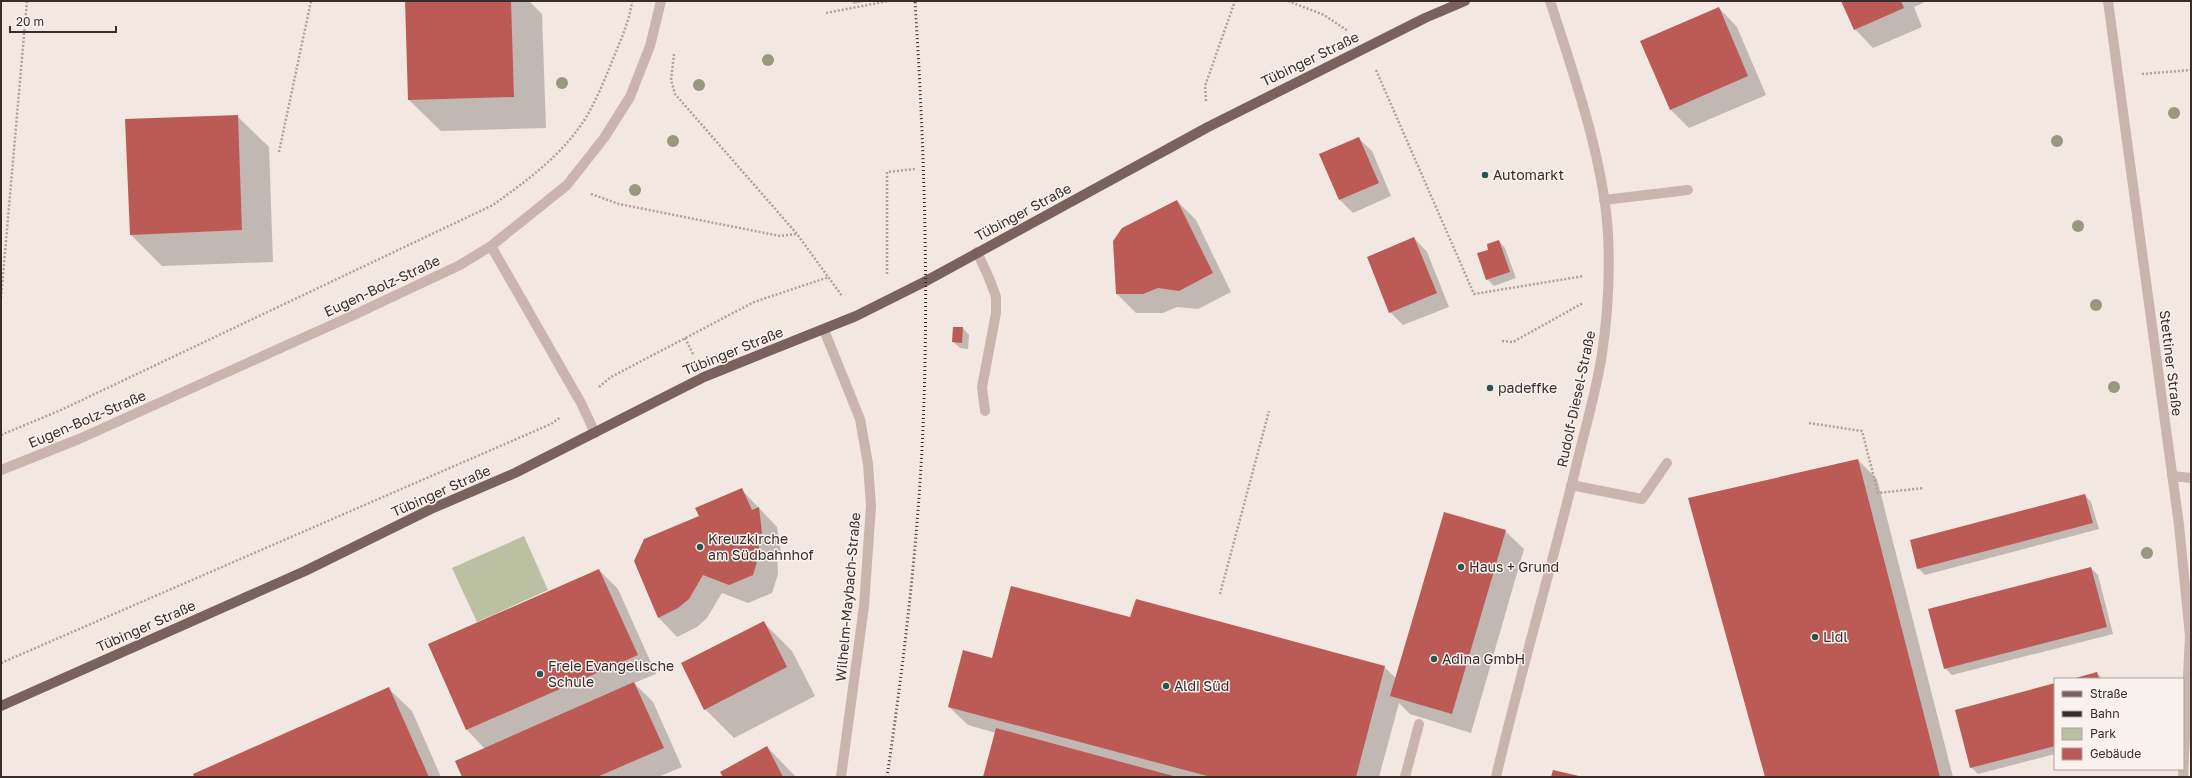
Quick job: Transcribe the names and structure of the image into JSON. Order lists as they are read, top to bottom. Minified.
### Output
{"streets":{"main road":["Tübinger Straße"],"street":["Eugen-Bolz-Straße","Stettiner Straße","Rudolf-Diesel-Straße","Wilhelm-Maybach-Straße"]},"crossings":[["Tübinger Straße","Wilhelm-Maybach-Straße"]],"places":["Automarkt","padeffke","Kreuzkirche am Südbahnhof","Haus + Grund","Lidl","Adina GmbH","Freie Evangelische Schule","Aldi Süd"],"legend":["Straße","Bahn","Park","Gebäude"],"scale_bar":"20 m"}
